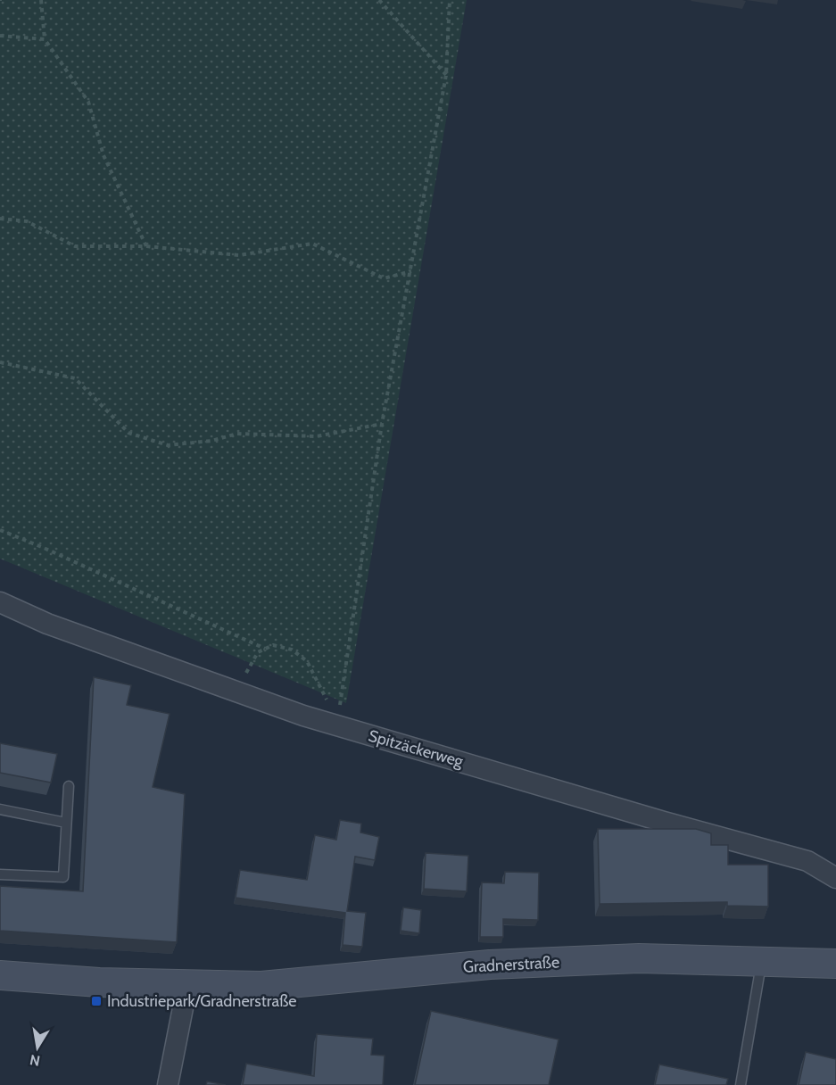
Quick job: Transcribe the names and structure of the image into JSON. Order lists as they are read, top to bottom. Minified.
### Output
{"streets":{"main road":["Gradnerstraße"],"street":["Spitzäckerweg"]},"places":{"transit":["Industriepark/Gradnerstraße"]},"north":"bottom"}
